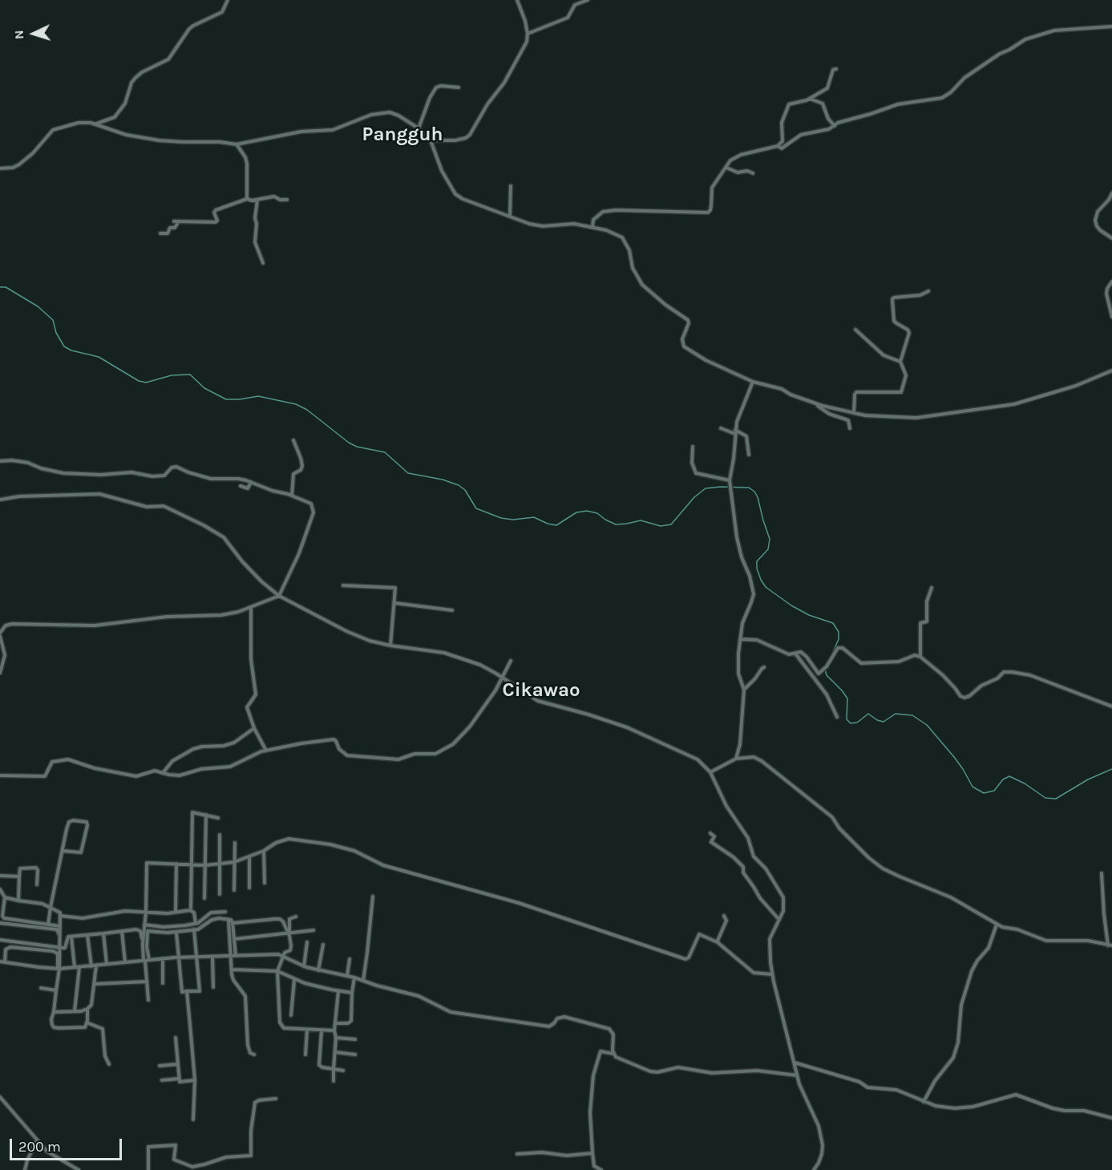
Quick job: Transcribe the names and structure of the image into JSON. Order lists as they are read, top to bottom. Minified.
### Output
{"districts":["Pangguh","Cikawao"],"scale_bar":"200 m","north":"left"}
